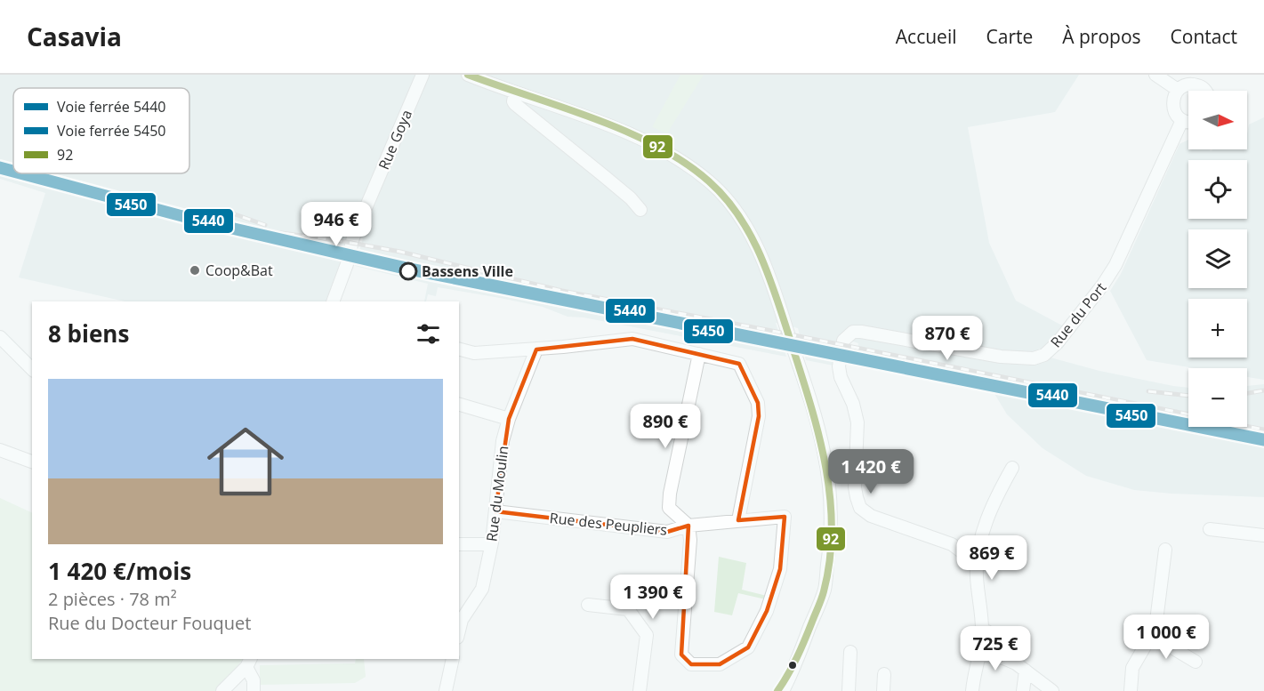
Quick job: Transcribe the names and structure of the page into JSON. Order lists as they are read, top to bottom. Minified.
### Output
{"streets":{"street":["Rue Goya","Rue du Port","Rue du Moulin","Rue des Peupliers"]},"crossings":[["Rue du Moulin","Rue des Peupliers"]],"places":["Coop&Bat","Bassens Ville"],"lines":["transit line 92","rail line 5440","rail line 5450"],"legend":["Voie ferrée 5440","Voie ferrée 5450","92"],"north":"right","page":{"header":"Casavia","nav":["Accueil","Carte","À propos","Contact"],"map_buttons":["+","−"],"price":["946 €","870 €","890 €","1 420 €","869 €","1 390 €","1 000 €","725 €"],"heading":"8 biens","list":[{"name":"1 420 €/mois","note":"2 pièces · 78 m² · Rue du Docteur Fouquet"}]}}
